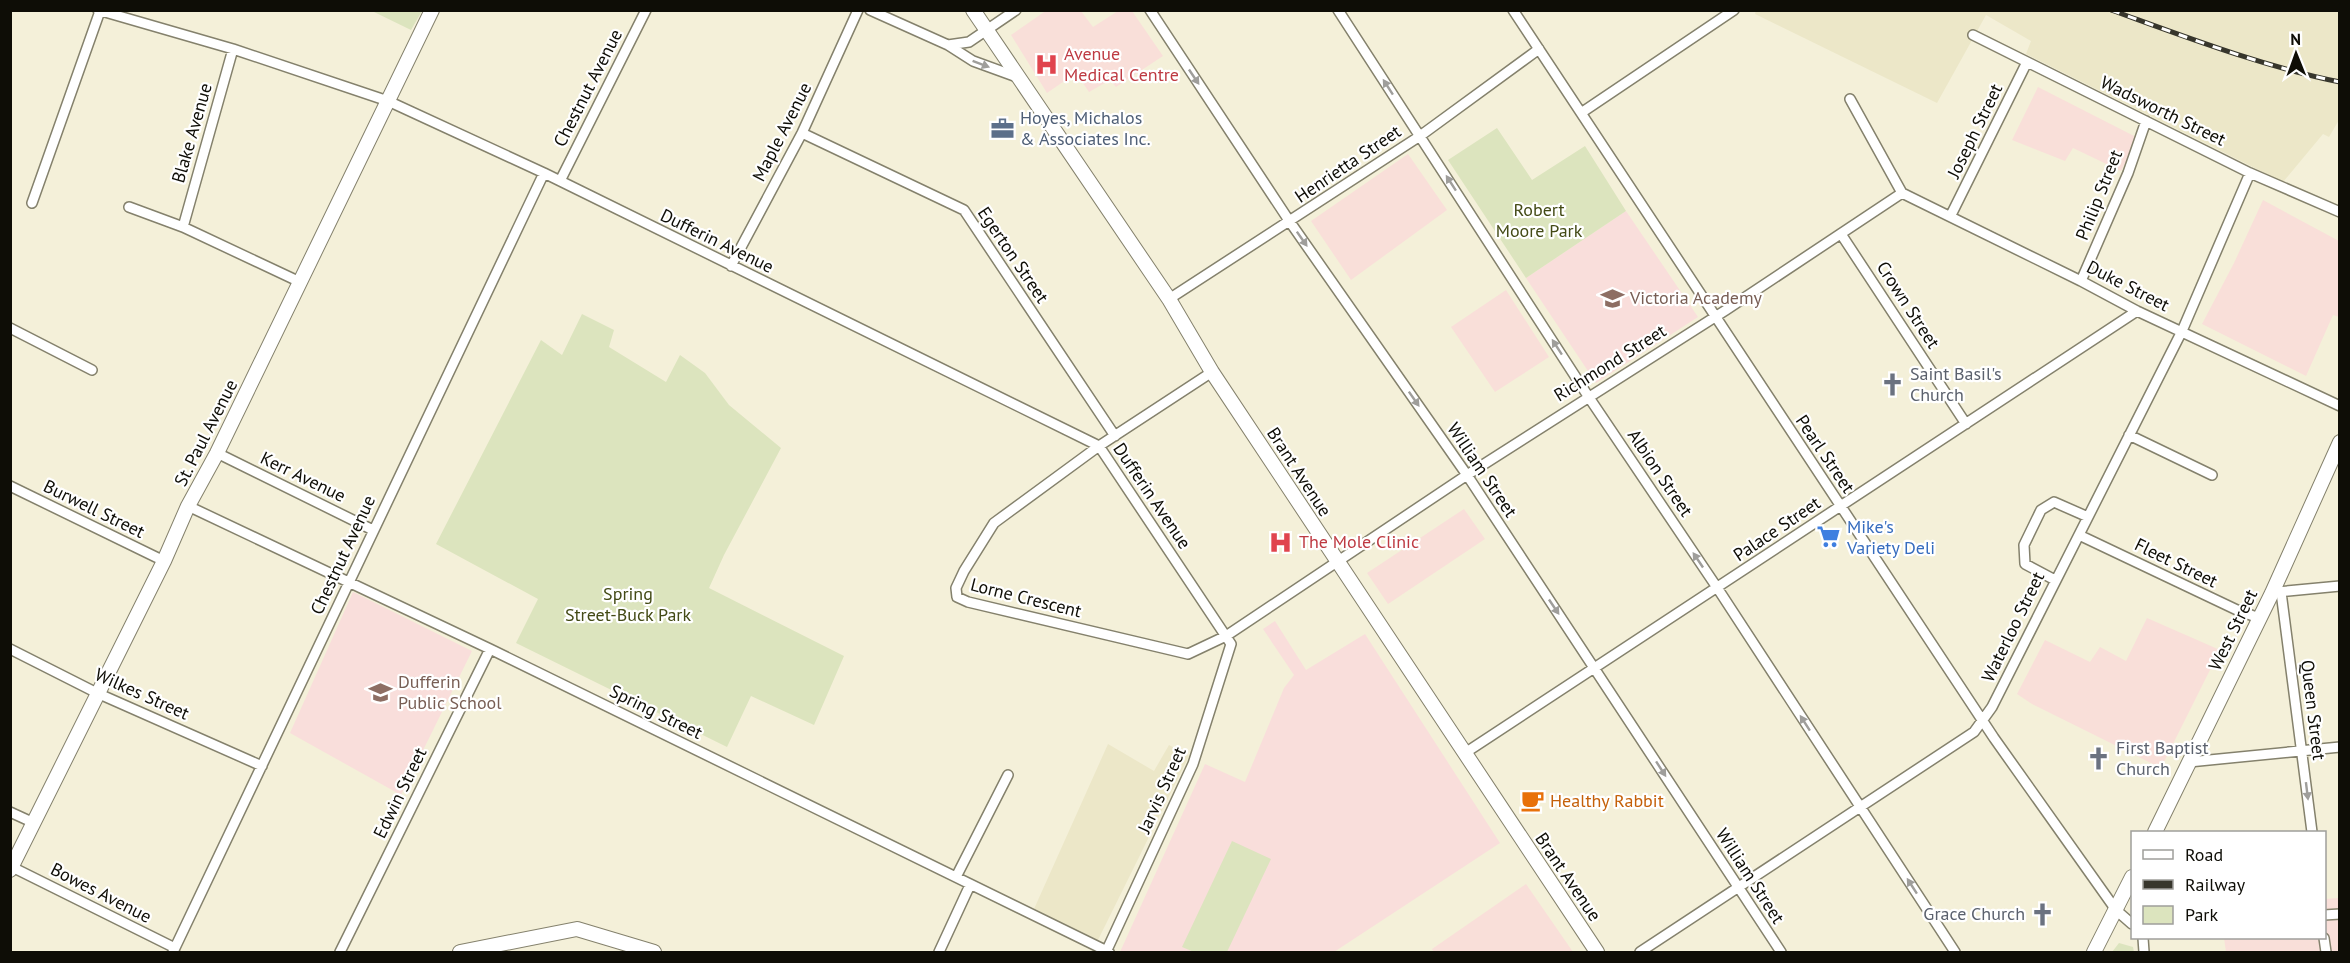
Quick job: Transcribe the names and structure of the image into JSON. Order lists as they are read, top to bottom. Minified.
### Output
{"streets":{"main road":["St. Paul Avenue","Brant Avenue","West Street"],"street":["Chestnut Avenue","Wadsworth Street","Joseph Street","Maple Avenue","Blake Avenue","Henrietta Street","Philip Street","Dufferin Avenue","Egerton Street","Duke Street","Crown Street","Richmond Street","Pearl Street","William Street","Albion Street","Kerr Avenue","Burwell Street","Palace Street","Fleet Street","Lorne Crescent","Waterloo Street","Wilkes Street","Queen Street","Spring Street","Jarvis Street","Edwin Street","Bowes Avenue"]},"crossings":[["Chestnut Avenue","Dufferin Avenue"],["Chestnut Avenue","Kerr Avenue"],["Chestnut Avenue","Wilkes Street"],["Chestnut Avenue","Spring Street"],["Chestnut Avenue","Bowes Avenue"],["Wadsworth Street","Joseph Street"],["Wadsworth Street","Philip Street"],["Wadsworth Street","Waterloo Street"],["Joseph Street","Duke Street"],["Maple Avenue","Dufferin Avenue"],["Maple Avenue","Egerton Street"],["Blake Avenue","Dufferin Avenue"],["Henrietta Street","Pearl Street"],["Henrietta Street","William Street"],["Henrietta Street","Brant Avenue"],["Henrietta Street","Albion Street"],["Philip Street","Duke Street"],["Dufferin Avenue","St. Paul Avenue"],["Dufferin Avenue","Lorne Crescent"],["Dufferin Avenue","Jarvis Street"],["Egerton Street","Lorne Crescent"],["Duke Street","Richmond Street"],["Duke Street","Palace Street"],["Duke Street","Waterloo Street"],["Crown Street","Richmond Street"],["Crown Street","Palace Street"],["Richmond Street","Pearl Street"],["Richmond Street","William Street"],["Richmond Street","Brant Avenue"],["Richmond Street","Albion Street"],["Richmond Street","Lorne Crescent"],["St. Paul Avenue","Kerr Avenue"],["St. Paul Avenue","Burwell Street"],["St. Paul Avenue","Wilkes Street"],["St. Paul Avenue","Spring Street"],["St. Paul Avenue","Bowes Avenue"],["Pearl Street","Palace Street"],["Pearl Street","Waterloo Street"],["William Street","Palace Street"],["William Street","Waterloo Street"],["Brant Avenue","Palace Street"],["Brant Avenue","Lorne Crescent"],["Albion Street","Palace Street"],["Albion Street","Waterloo Street"],["Fleet Street","Waterloo Street"],["Fleet Street","West Street"],["Lorne Crescent","Jarvis Street"],["West Street","Queen Street"],["Spring Street","Jarvis Street"],["Spring Street","Edwin Street"]],"one_way":["William Street","Albion Street"],"parks":["Robert Moore Park","Spring Street-Buck Park"],"places":{"hospital":["Avenue Medical Centre","The Mole Clinic"],"office":["Hoyes, Michalos & Associates Inc."],"school or university":["Victoria Academy","Dufferin Public School"],"church":["Saint Basil's Church","First Baptist Church","Grace Church"],"supermarket":["Mike's Variety Deli"],"cafe":["Healthy Rabbit"]},"legend":["Road","Railway","Park"],"north":"top"}
